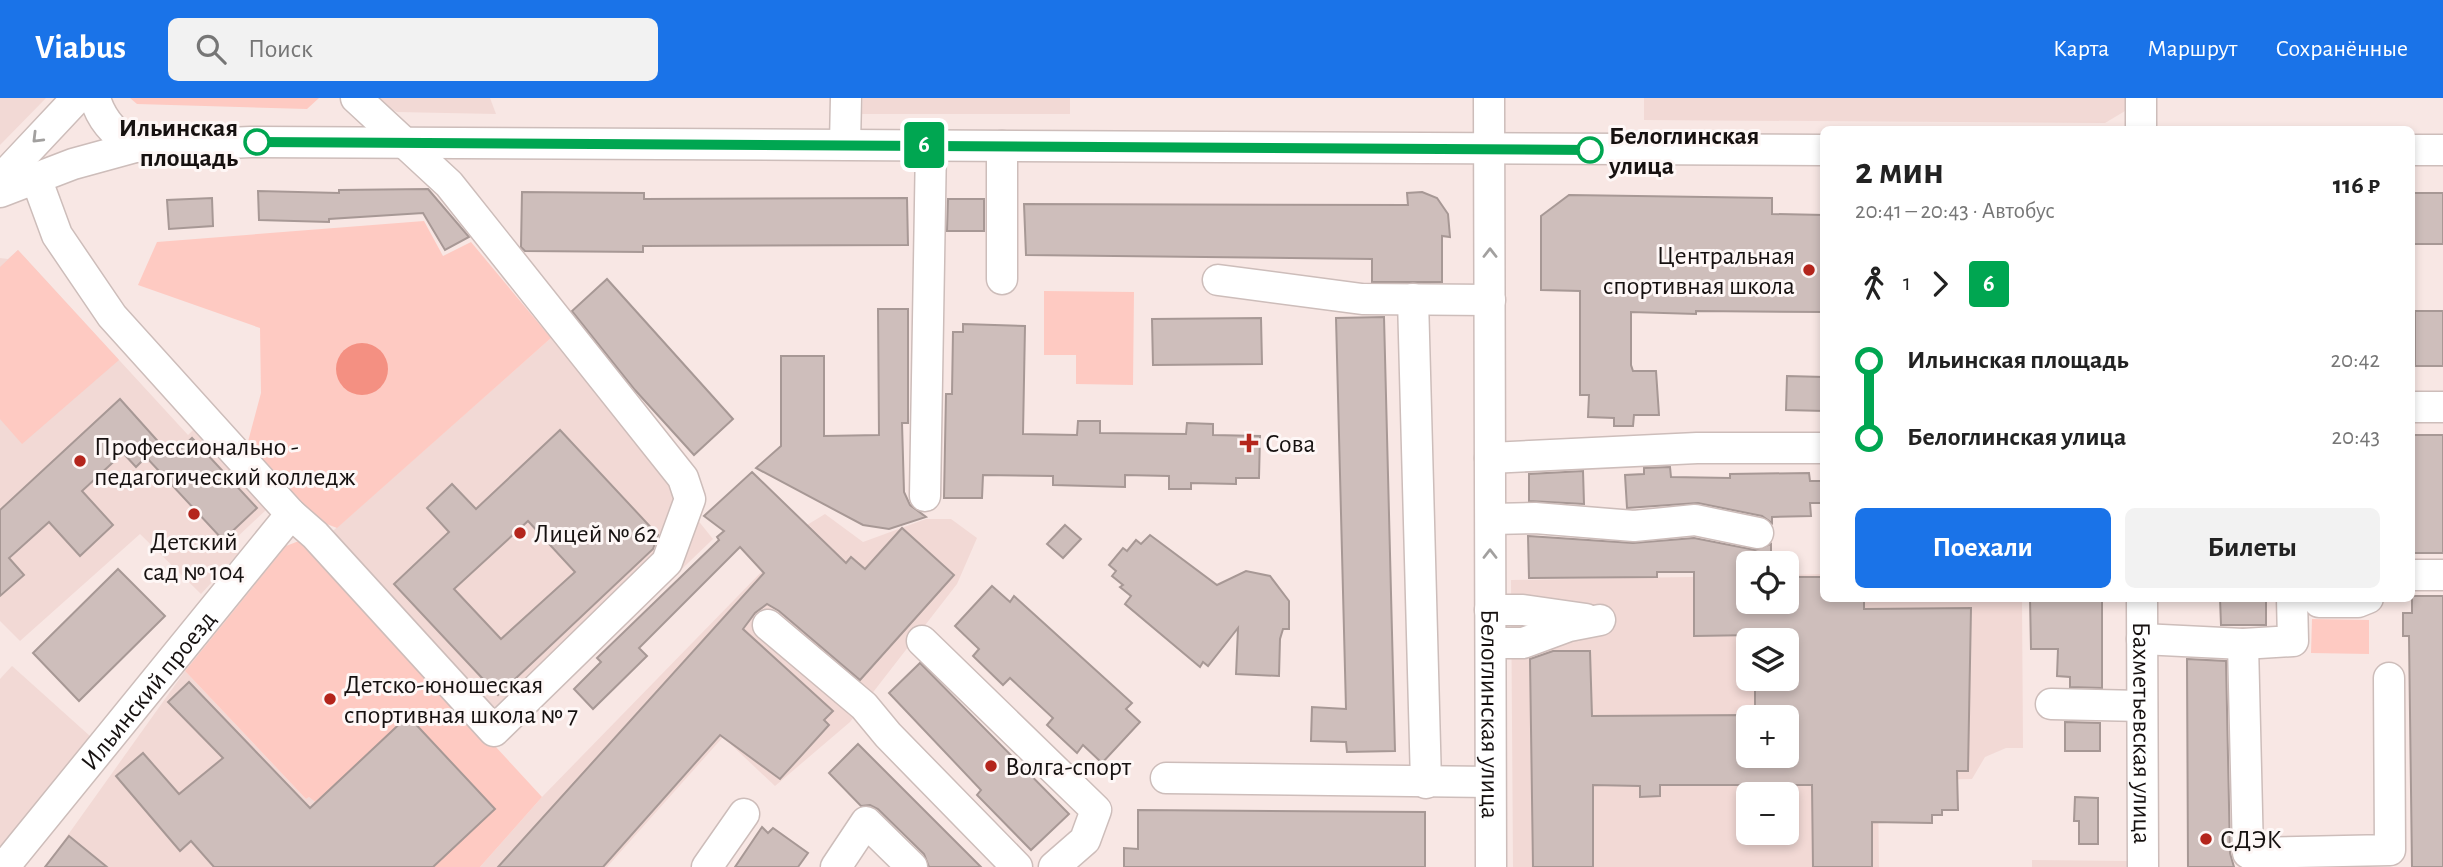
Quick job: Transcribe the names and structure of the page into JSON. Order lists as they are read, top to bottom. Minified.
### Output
{"streets":{"street":["Ильинский проезд","Белоглинская улица","Бахметьевская улица"]},"places":{"other":["Ильинская площадь","Белоглинская улица","Центральная спортивная школа","Профессионально - педагогический колледж","Детский сад № 104","Лицей № 62","Детско-юношеская спортивная школа № 7","Волга-спорт","СДЭК"],"health":["Сова"]},"lines":["bus line 6"],"page":{"header":"Viabus","search":"Поиск","nav":["Карта","Маршрут","Сохранённые"],"on_map":"6","heading":["2 мин","20:41 – 20:43 · Автобус","116 ₽"],"legs":["1","6"],"list":[{"name":"Ильинская площадь","value":"20:42"},{"name":"Белоглинская улица","value":"20:43"}],"buttons":["Поехали","Билеты"],"map_buttons":["+","−"]}}
